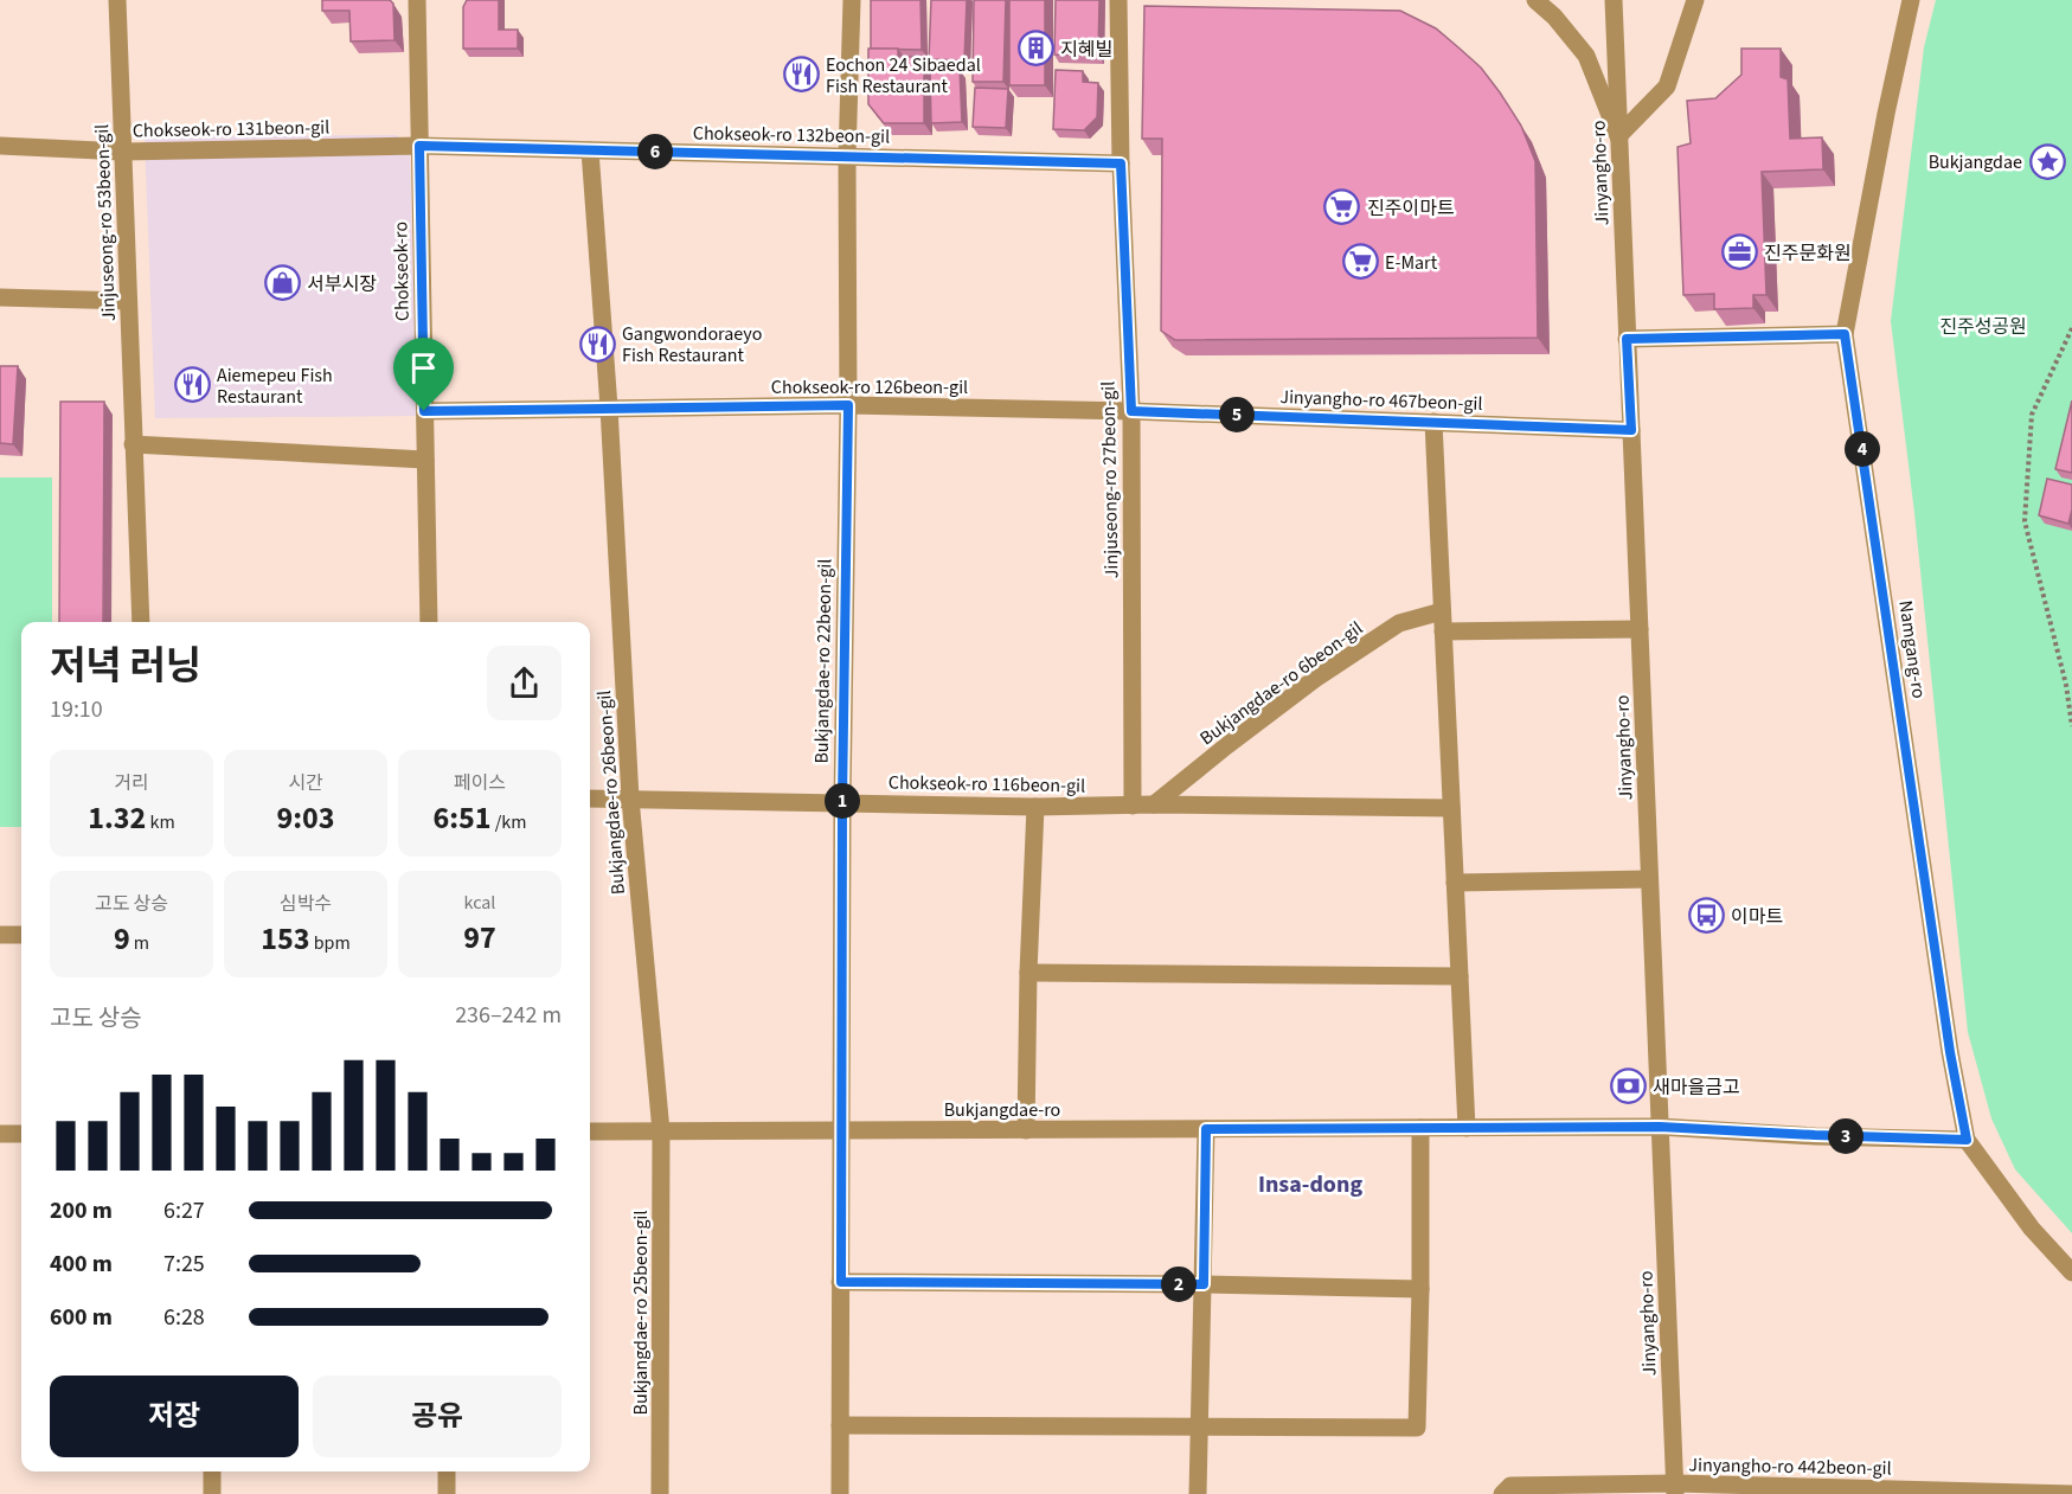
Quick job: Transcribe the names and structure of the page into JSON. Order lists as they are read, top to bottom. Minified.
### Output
{"streets":{"street":["Chokseok-ro 131beon-gil","Chokseok-ro 132beon-gil","Jinyangho-ro","Jinjuseong-ro 53beon-gil","Chokseok-ro","Chokseok-ro 126beon-gil","Jinyangho-ro 467beon-gil","Jinjuseong-ro 27beon-gil","Namgang-ro","Bukjangdae-ro 22beon-gil","Bukjangdae-ro 6beon-gil","Chokseok-ro 116beon-gil","Bukjangdae-ro 26beon-gil","Bukjangdae-ro","Bukjangdae-ro 25beon-gil","Jinyangho-ro 442beon-gil"]},"crossings":[["Chokseok-ro 131beon-gil","Chokseok-ro 132beon-gil"],["Chokseok-ro 131beon-gil","Jinjuseong-ro 53beon-gil"],["Chokseok-ro 131beon-gil","Chokseok-ro"],["Chokseok-ro 132beon-gil","Chokseok-ro"],["Chokseok-ro 132beon-gil","Jinjuseong-ro 27beon-gil"],["Chokseok-ro 132beon-gil","Bukjangdae-ro 22beon-gil"],["Jinyangho-ro","Jinyangho-ro 467beon-gil"],["Jinyangho-ro","Bukjangdae-ro"],["Jinyangho-ro","Jinyangho-ro 442beon-gil"],["Chokseok-ro","Chokseok-ro 126beon-gil"],["Chokseok-ro 126beon-gil","Jinyangho-ro 467beon-gil"],["Chokseok-ro 126beon-gil","Jinjuseong-ro 27beon-gil"],["Chokseok-ro 126beon-gil","Bukjangdae-ro 22beon-gil"],["Chokseok-ro 126beon-gil","Bukjangdae-ro 26beon-gil"],["Jinyangho-ro 467beon-gil","Jinjuseong-ro 27beon-gil"],["Jinjuseong-ro 27beon-gil","Chokseok-ro 116beon-gil"],["Namgang-ro","Bukjangdae-ro"],["Bukjangdae-ro 22beon-gil","Chokseok-ro 116beon-gil"],["Bukjangdae-ro 22beon-gil","Bukjangdae-ro"],["Chokseok-ro 116beon-gil","Bukjangdae-ro 26beon-gil"],["Bukjangdae-ro 26beon-gil","Bukjangdae-ro"],["Bukjangdae-ro 26beon-gil","Bukjangdae-ro 25beon-gil"],["Bukjangdae-ro","Bukjangdae-ro 25beon-gil"]],"districts":["Insa-dong"],"parks":["진주성공원"],"places":{"building":["지혜빌"],"restaurant":["Eochon 24 Sibaedal Fish Restaurant","Gangwondoraeyo Fish Restaurant","Aiemepeu Fish Restaurant"],"place":["Bukjangdae"],"supermarket":["진주이마트","E-Mart"],"office":["진주문화원"],"shop":["서부시장"],"bus stop":["이마트"],"bank":["새마을금고"]},"page":{"pins":["6","5","4","1","3","2"],"heading":["저녁 러닝","19:10"],"stats":[["거리","1.32 km"],["시간","9:03"],["페이스","6:51 /km"],["고도 상승","9 m"],["심박수","153 bpm"],["kcal","97"]],"chart":["고도 상승","236–242 m"],"list":[{"name":"200 m","note":"6:27"},{"name":"400 m","note":"7:25"},{"name":"600 m","note":"6:28"}],"buttons":["저장","공유"]}}
